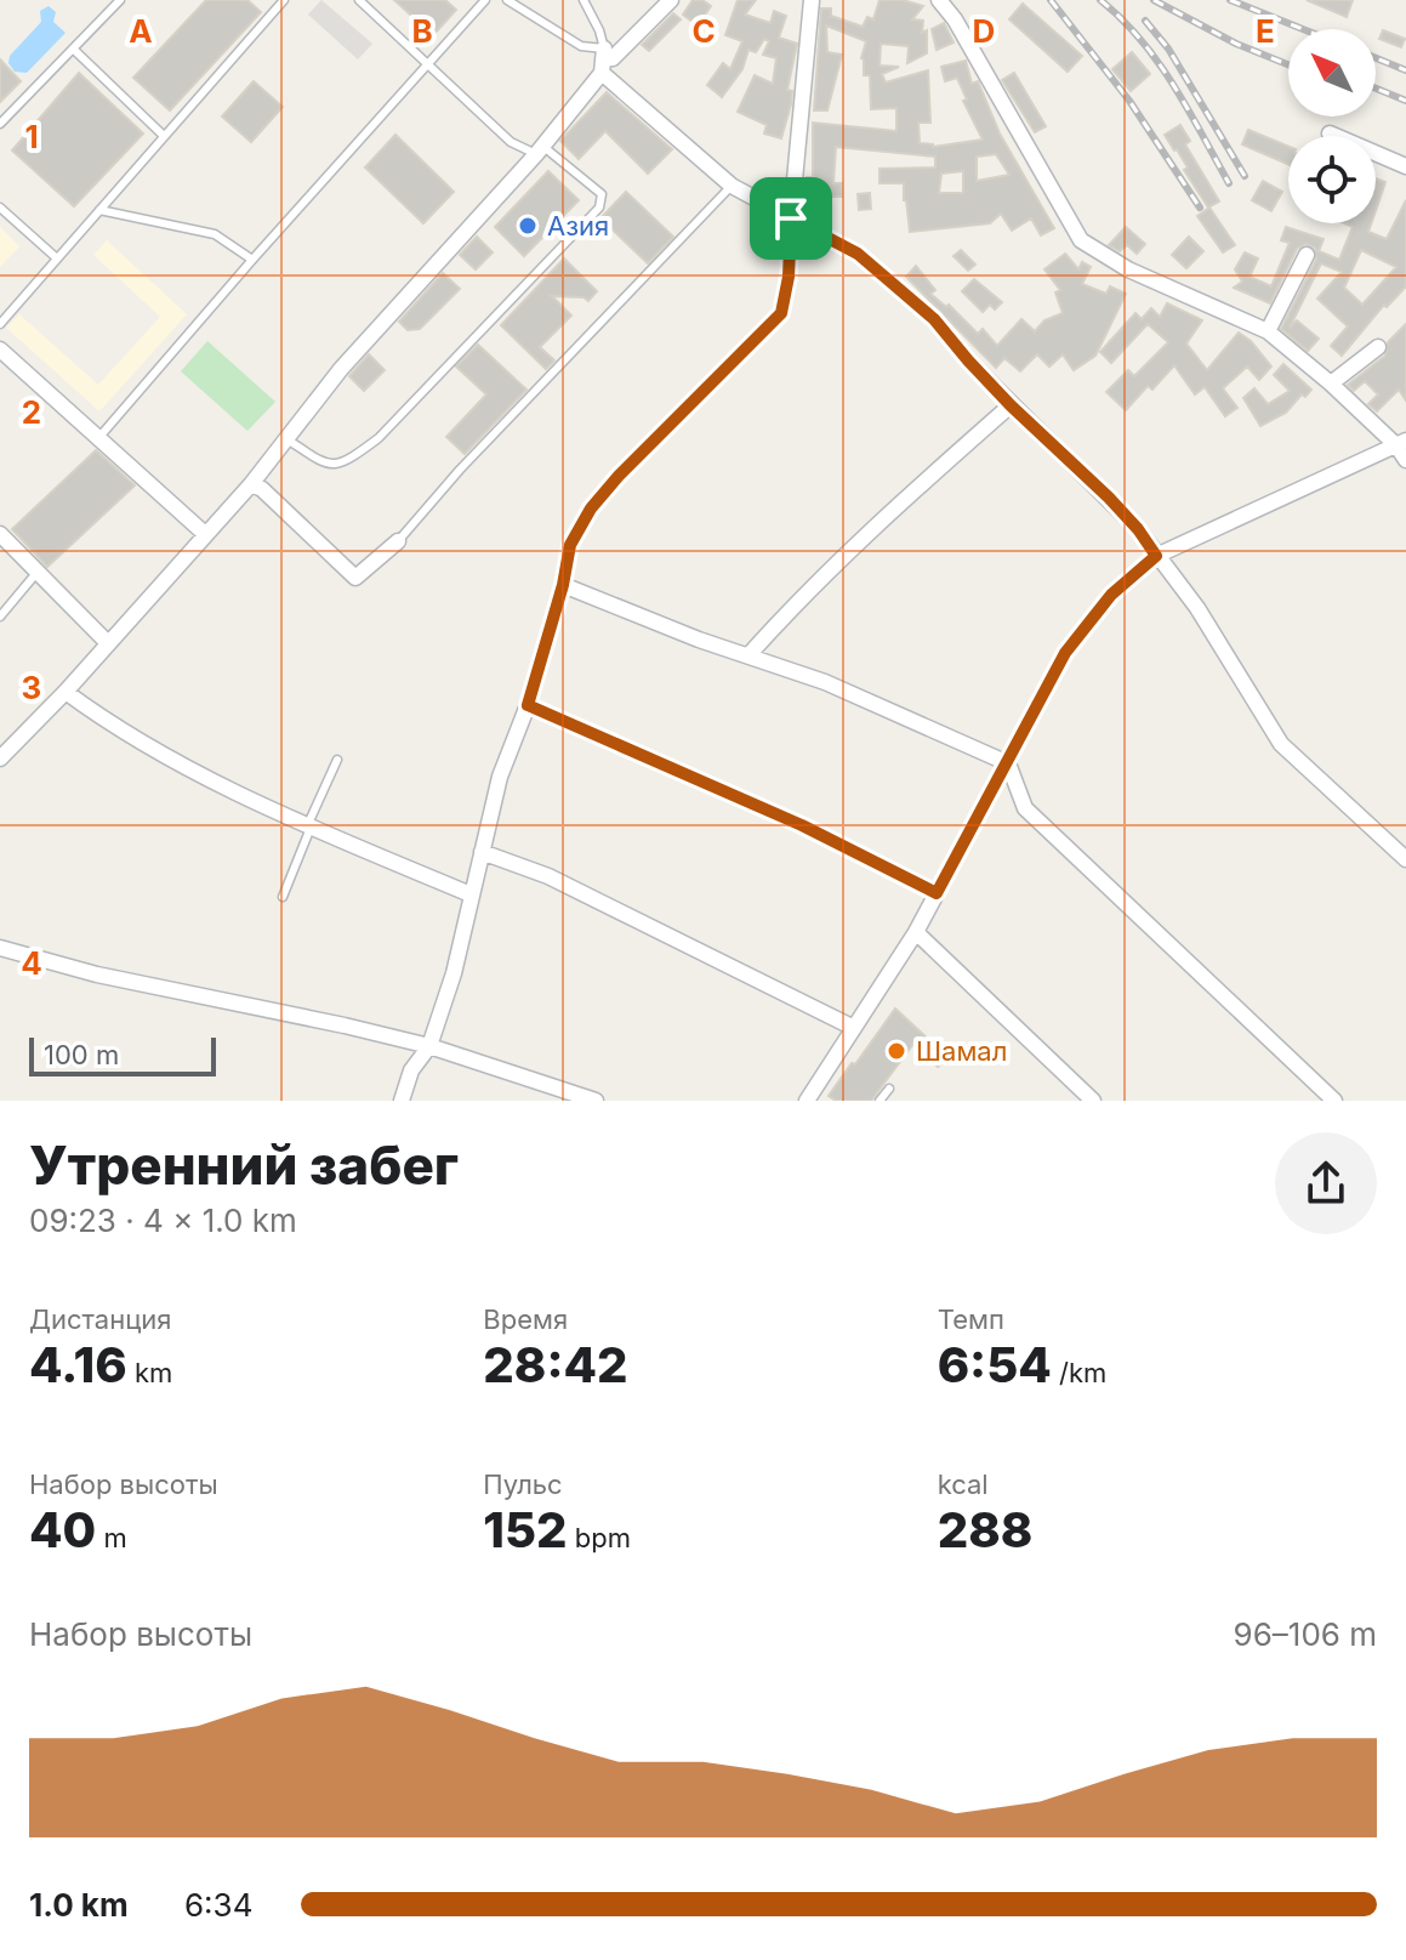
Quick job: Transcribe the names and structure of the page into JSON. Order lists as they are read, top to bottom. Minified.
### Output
{"places":["Азия","Шамал"],"scale_bar":"100 m","north":"top left","page":{"scale":"100 m","heading":["Утренний забег","09:23 · 4 × 1.0 km"],"stats":[["Дистанция","4.16 km"],["Время","28:42"],["Темп","6:54 /km"],["Набор высоты","40 m"],["Пульс","152 bpm"],["kcal","288"]],"chart":["Набор высоты","96–106 m"],"list":[{"name":"1.0 km","note":"6:34"}]},"grid":{"columns":["A","B","C","D","E"],"rows":["1","2","3","4"]}}
